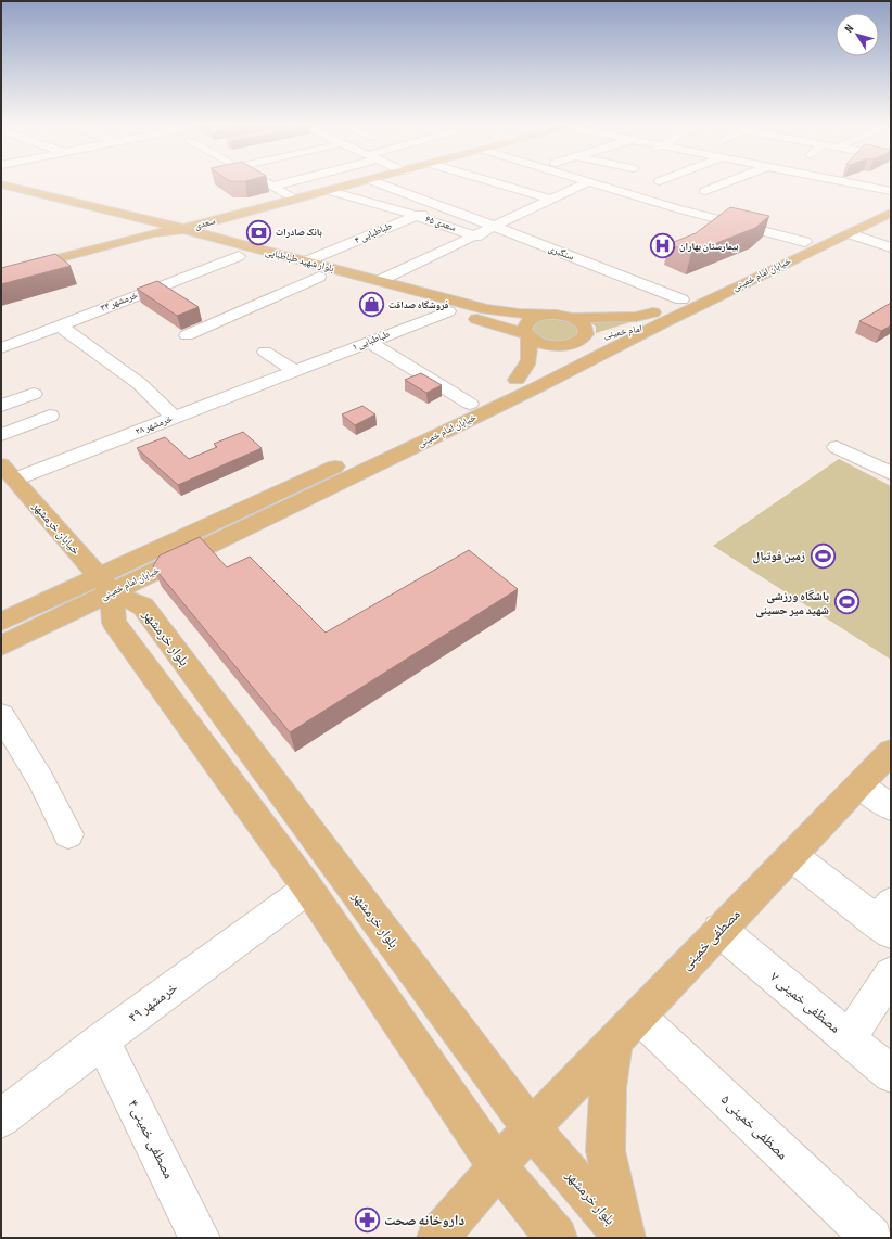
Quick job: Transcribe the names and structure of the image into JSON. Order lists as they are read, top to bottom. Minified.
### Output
{"streets":{"main road":["سعدی","بلوار شهید طباطبایی","خیابان امام خمینی","خیابان خرمشهر","بلوار خرمشهر","مصطفی خمینی"],"street":["سعدی ۶۵","طباطبایی ۴","سنگبری","خرمشهر ۳۴","طباطبایی ۱","خرمشهر ۲۸","خرمشهر ۴۹","مصظفی خمینی ۷","مصظفی خمینی ۵","مصطفی خمینی ۴"]},"crossings":[["سعدی","سعدی ۶۵"],["سعدی","بلوار شهید طباطبایی"],["سعدی ۶۵","طباطبایی ۴"],["طباطبایی ۴","سنگبری"],["طباطبایی ۴","بلوار شهید طباطبایی"],["سنگبری","خیابان امام خمینی"],["بلوار شهید طباطبایی","خیابان امام خمینی"],["بلوار شهید طباطبایی","خرمشهر ۳۴"],["بلوار شهید طباطبایی","طباطبایی ۱"],["خیابان امام خمینی","خیابان خرمشهر"],["خیابان امام خمینی","بلوار خرمشهر"],["طباطبایی ۱","خرمشهر ۲۸"],["خرمشهر ۲۸","خیابان خرمشهر"],["خیابان خرمشهر","بلوار خرمشهر"],["بلوار خرمشهر","مصطفی خمینی"],["مصطفی خمینی","مصظفی خمینی ۷"],["مصطفی خمینی","مصظفی خمینی ۵"],["خرمشهر ۴۹","مصطفی خمینی ۴"]],"places":{"bank":["بانک صادرات"],"hospital":["بیمارستان بهاران"],"shop":["فروشگاه صداقت"],"sports":["زمین فوتبال","باشگاه ورزشی شهید میر حسینی"],"pharmacy":["داروخانه صحت"]},"north":"top left"}
